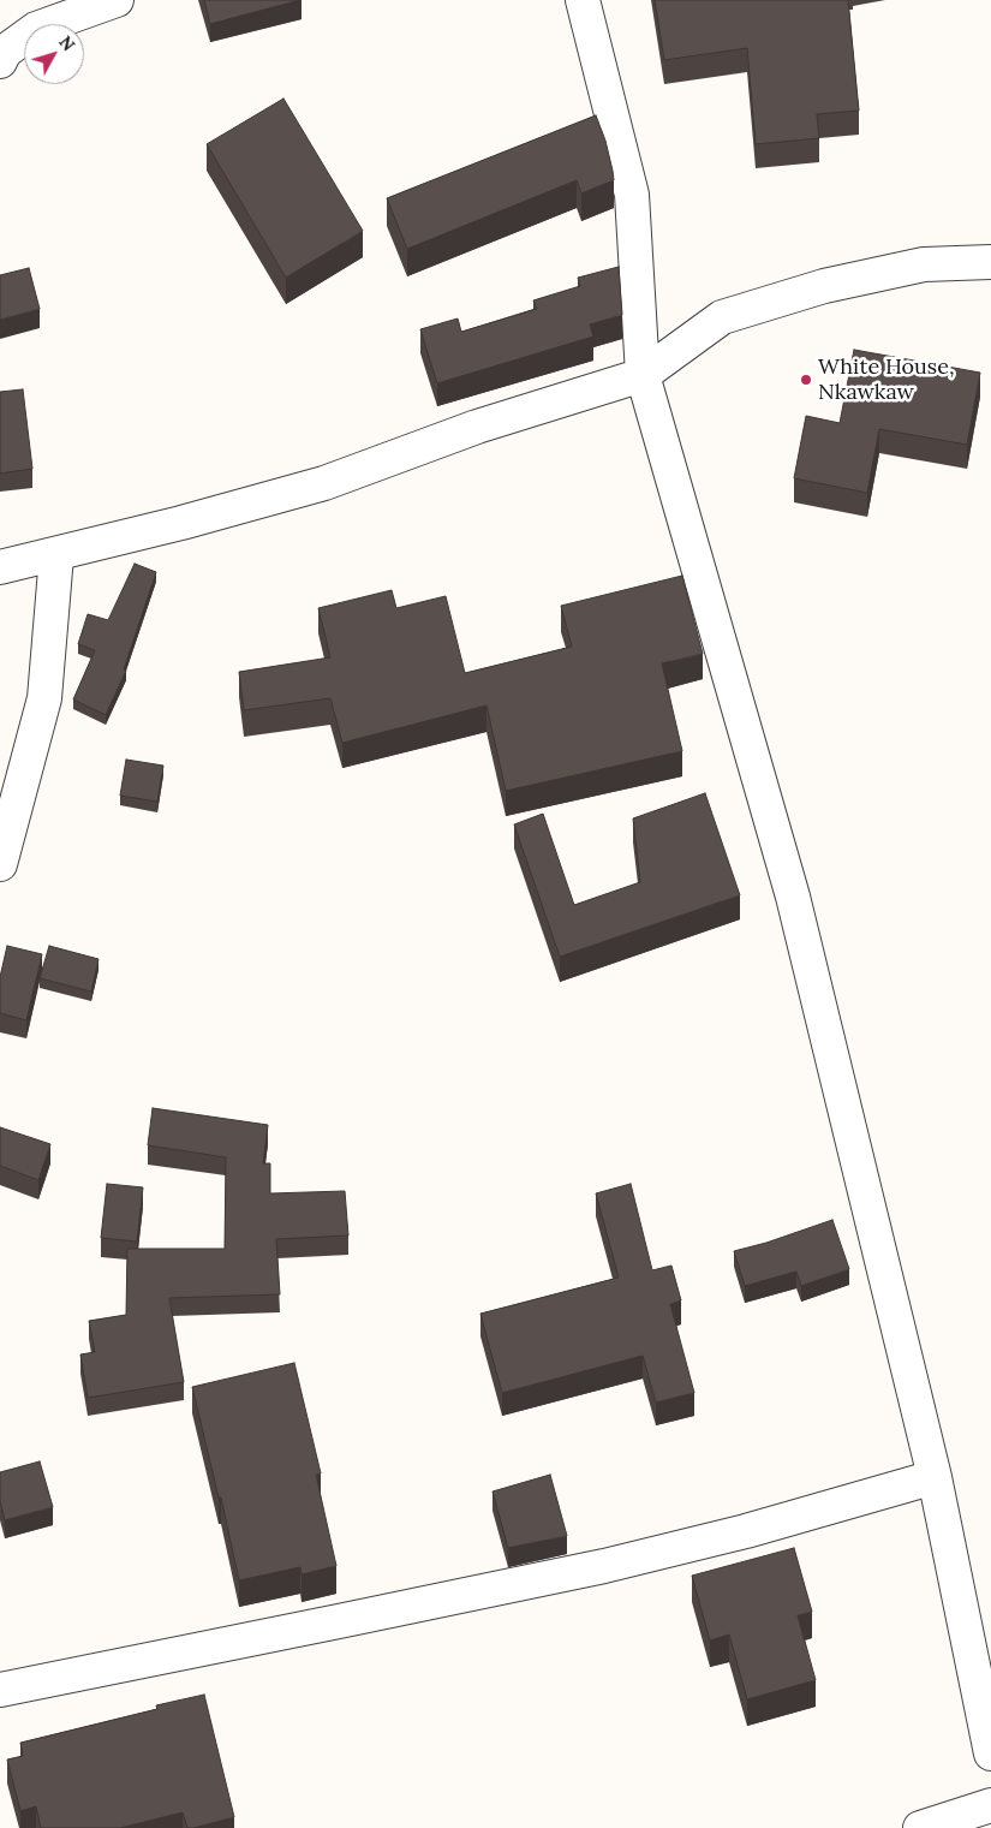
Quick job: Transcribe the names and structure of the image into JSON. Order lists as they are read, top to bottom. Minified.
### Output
{"places":["White House, Nkawkaw"],"north":"top right"}
